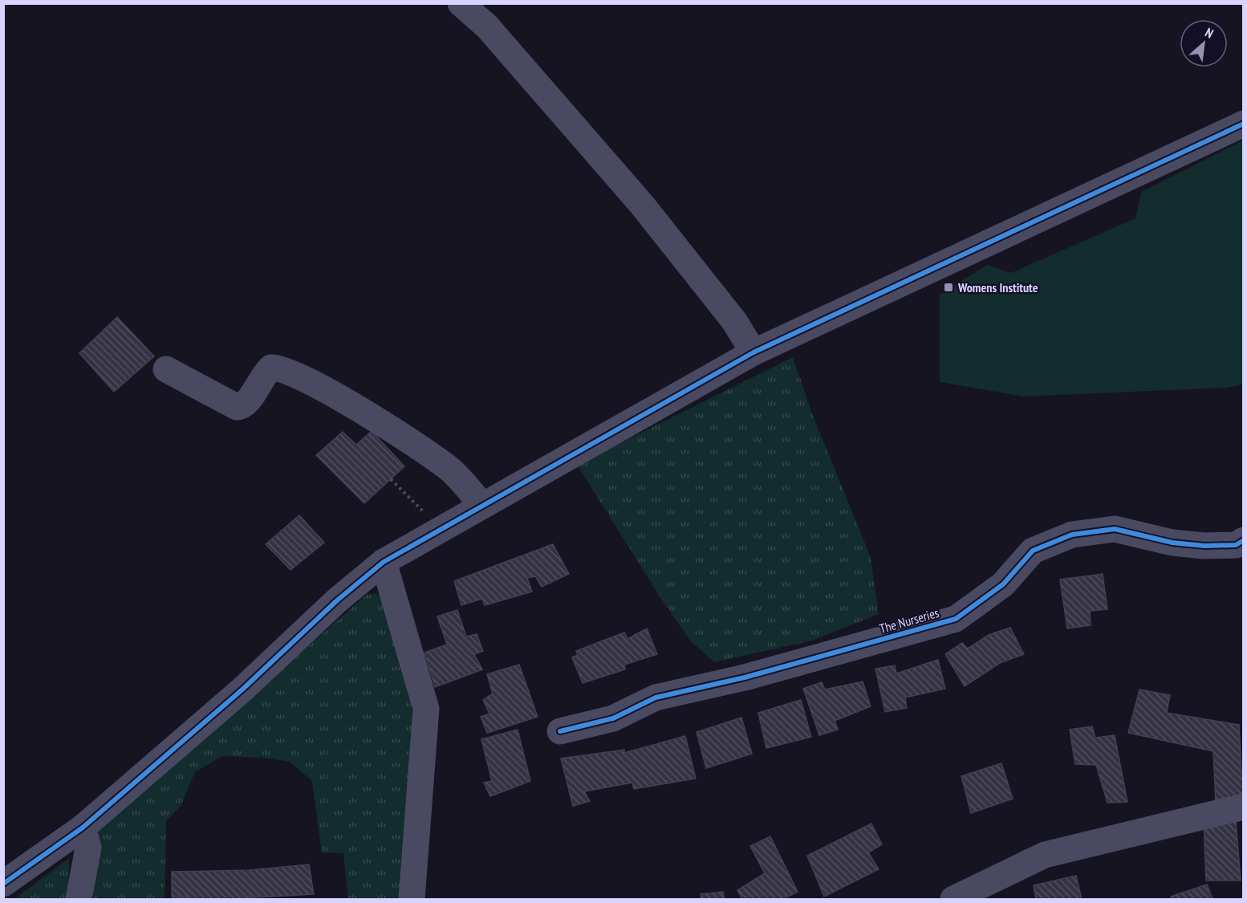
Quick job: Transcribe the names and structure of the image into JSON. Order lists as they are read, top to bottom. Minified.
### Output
{"streets":{"street":["The Nurseries"]},"places":{"transit":["Womens Institute"]},"north":"top right"}
